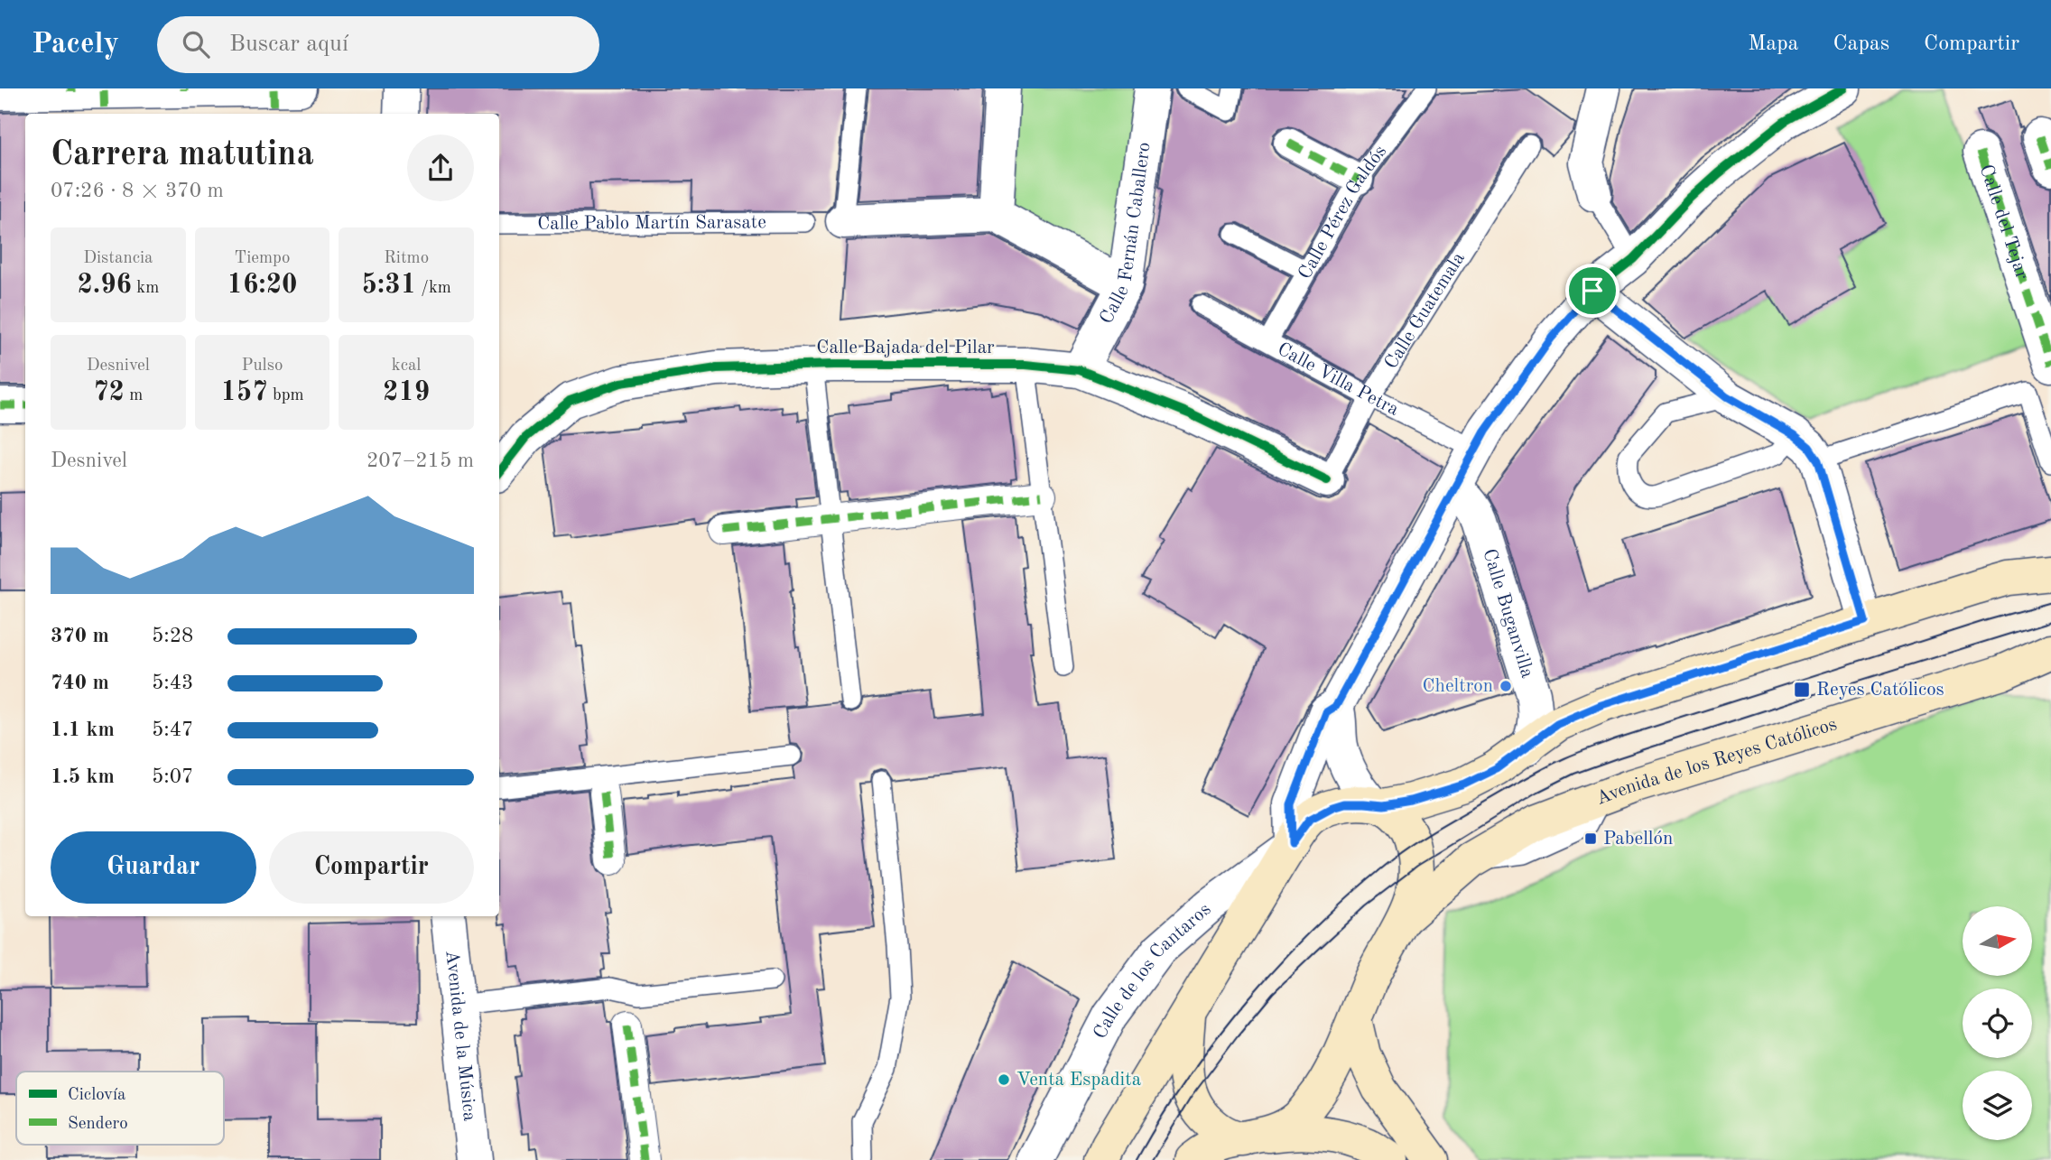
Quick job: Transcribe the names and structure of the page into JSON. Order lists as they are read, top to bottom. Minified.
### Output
{"streets":{"main road":["Avenida de los Reyes Católicos"],"street":["Calle del Tejar","Calle Fernán Caballero","Calle Bajada del Pilar","Calle Buganvilla","Calle de los Cantaros","Avenida de la Música"],"lane":["Calle Pérez Galdós","Calle Pablo Martín Sarasate","Calle Guatemala","Calle Villa Petra"]},"crossings":[["Calle Pérez Galdós","Calle Villa Petra"],["Calle Fernán Caballero","Calle Bajada del Pilar"],["Calle Guatemala","Calle Bajada del Pilar"],["Calle Guatemala","Calle Villa Petra"]],"places":{"other":["Cheltron","Venta Espadita"],"transit":["Reyes Católicos","Pabellón"]},"legend":["Ciclovía","Sendero"],"north":"right","page":{"header":"Pacely","search":"Buscar aquí","nav":["Mapa","Capas","Compartir"],"heading":["Carrera matutina","07:26 · 8 × 370 m"],"stats":[["Distancia","2.96 km"],["Tiempo","16:20"],["Ritmo","5:31 /km"],["Desnivel","72 m"],["Pulso","157 bpm"],["kcal","219"]],"chart":["Desnivel","207–215 m"],"list":[{"name":"370 m","note":"5:28"},{"name":"740 m","note":"5:43"},{"name":"1.1 km","note":"5:47"},{"name":"1.5 km","note":"5:07"}],"buttons":["Guardar","Compartir"]}}
